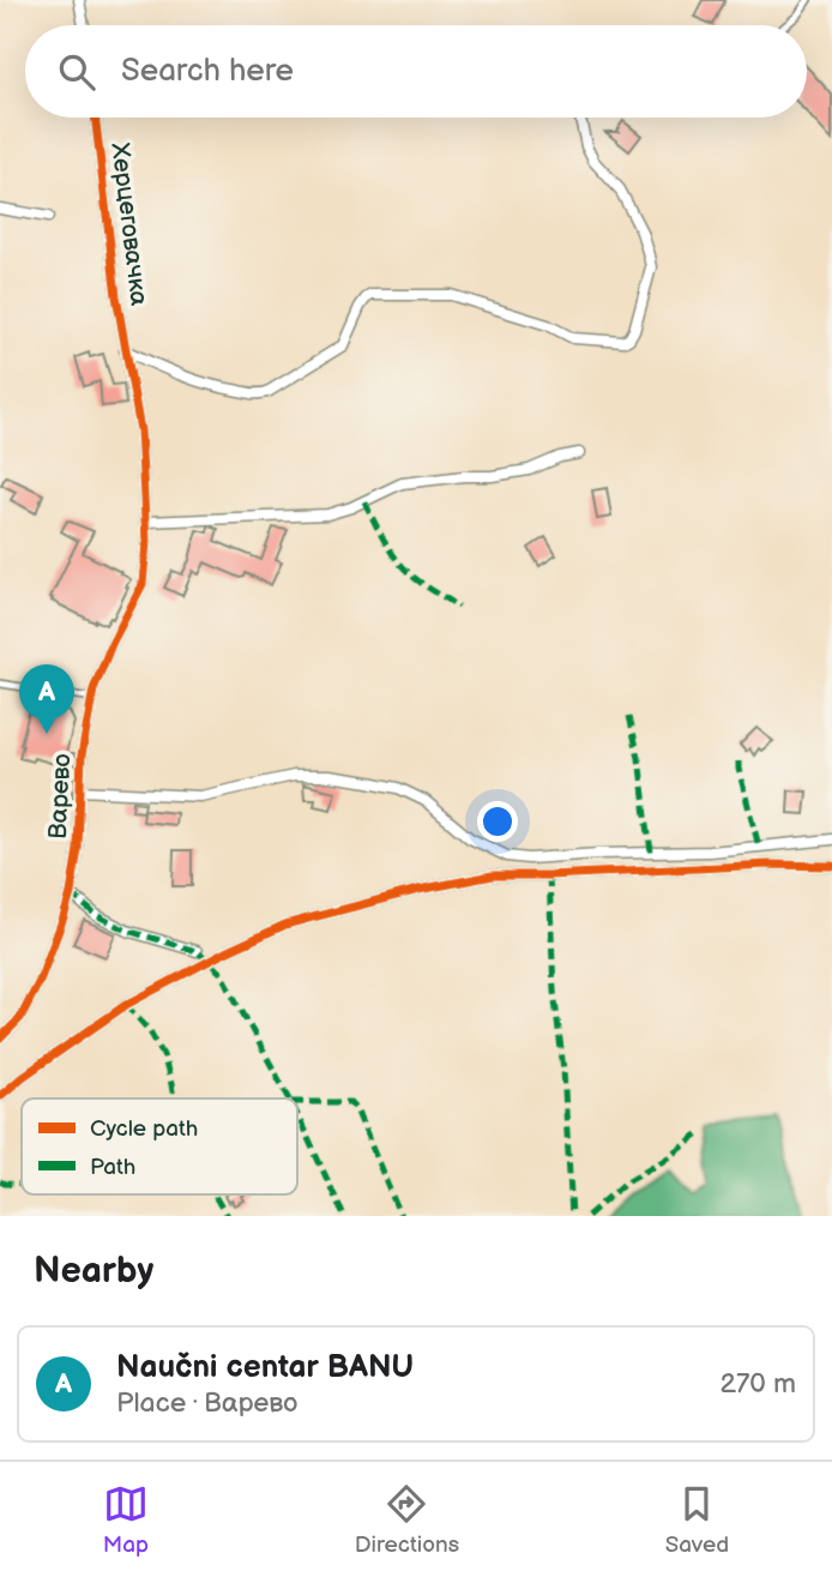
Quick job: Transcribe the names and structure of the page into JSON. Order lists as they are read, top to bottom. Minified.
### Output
{"streets":{"street":["Херцеговачка","Варево"]},"crossings":[["Херцеговачка","Варево"]],"legend":["Cycle path","Path"],"page":{"search":"Search here","pins":"A","heading":"Nearby","list":[{"mark":"A","name":"Naučni centar BANU","note":"Place · Варево","value":"270 m"}],"nav":["Map","Directions","Saved"]}}
